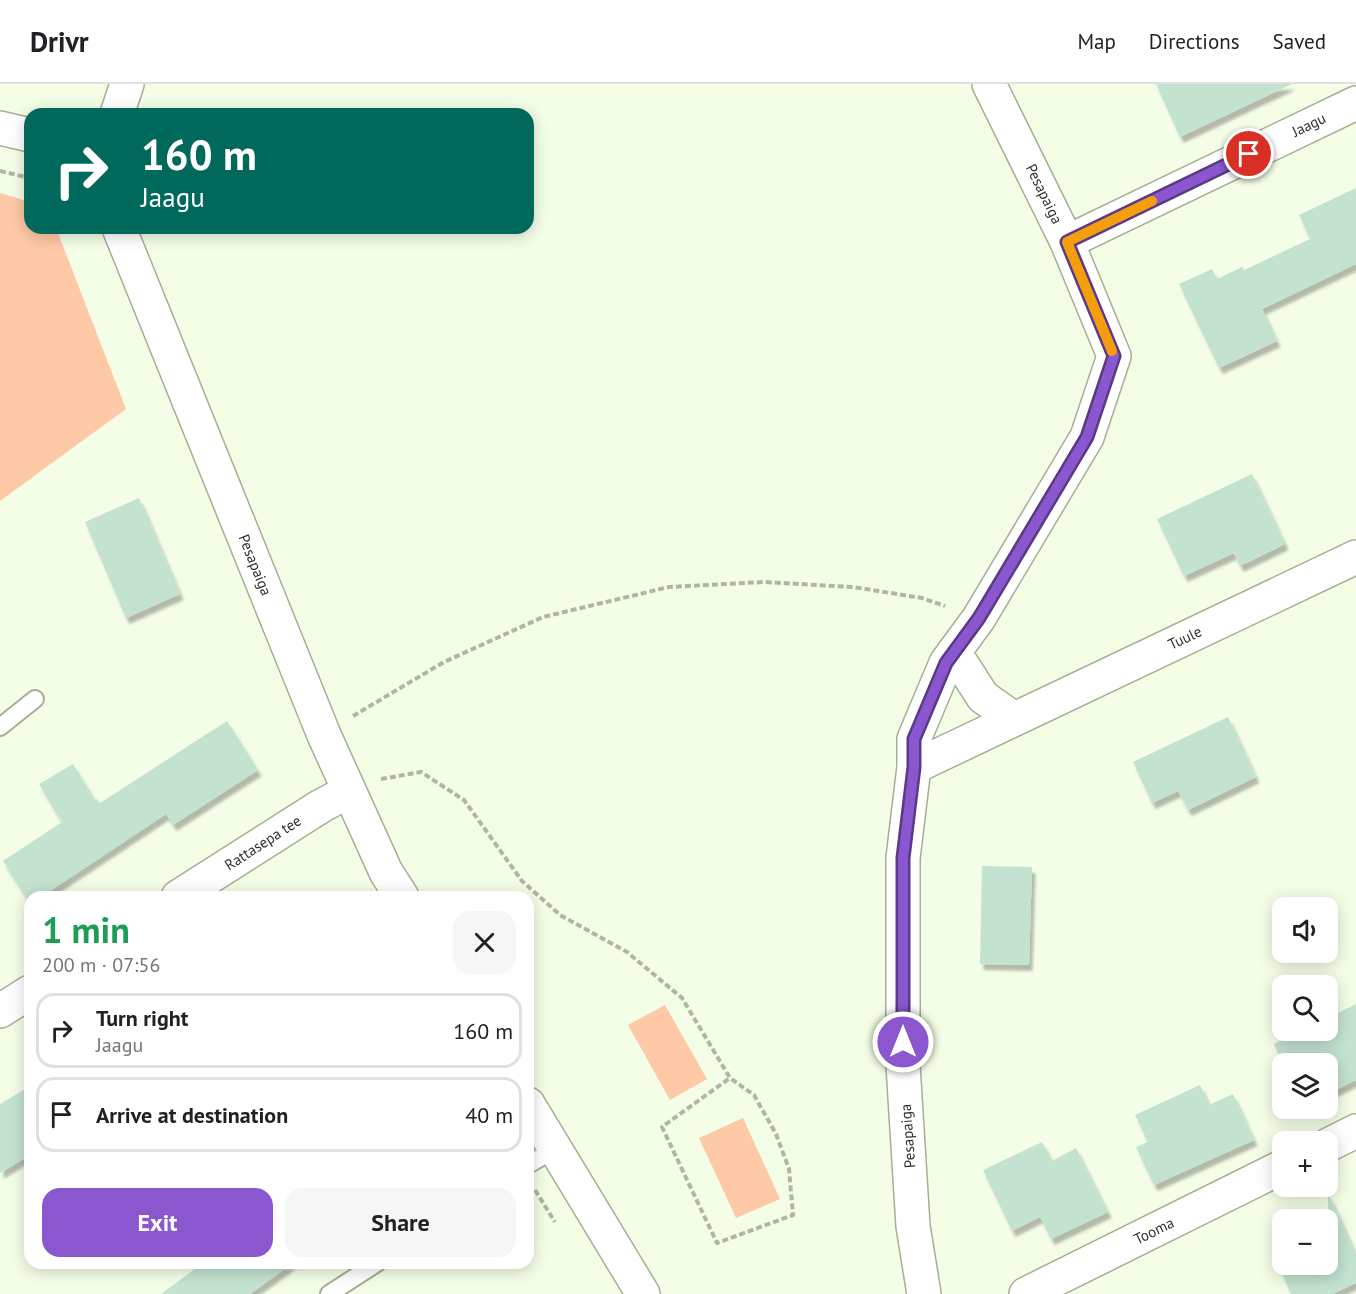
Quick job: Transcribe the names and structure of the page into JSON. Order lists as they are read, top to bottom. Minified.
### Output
{"streets":{"street":["Jaagu","Pesapaiga","Tuule","Rattasepa tee","Tooma"]},"crossings":[["Jaagu","Pesapaiga"],["Pesapaiga","Tuule"],["Pesapaiga","Rattasepa tee"]],"page":{"header":"Drivr","nav":["Map","Directions","Saved"],"turn":["160 m","Jaagu"],"heading":["1 min","200 m · 07:56"],"map_buttons":["+","−"],"list":[{"name":"Turn right","note":"Jaagu","value":"160 m"},{"name":"Arrive at destination","value":"40 m"}],"buttons":["Exit","Share"]}}
